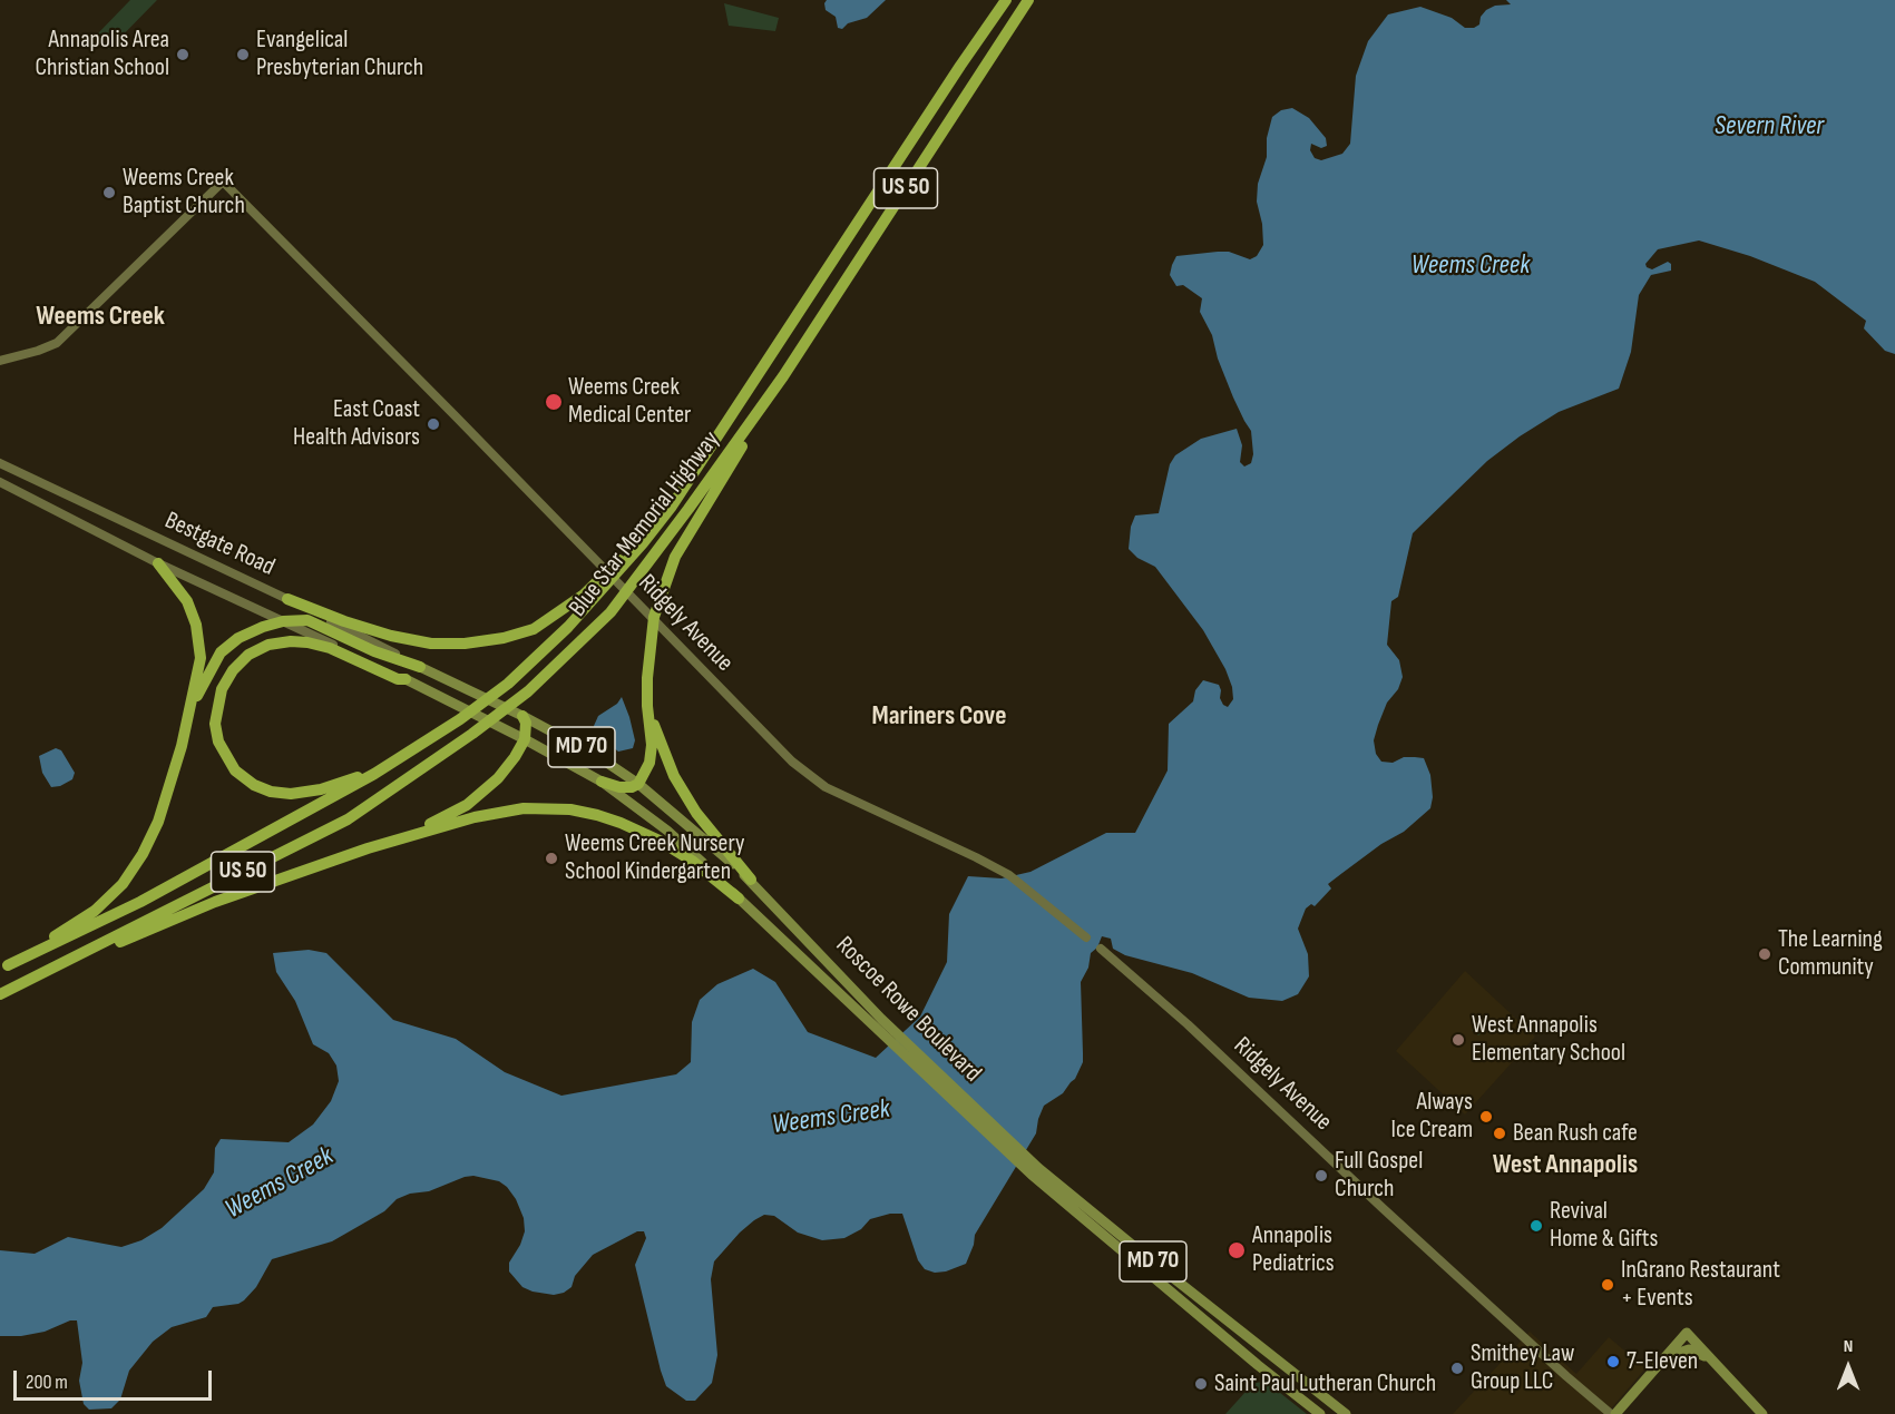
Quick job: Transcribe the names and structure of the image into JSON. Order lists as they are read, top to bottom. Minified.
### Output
{"streets":{"highway":["US 50","Blue Star Memorial Highway"],"main road":["Bestgate Road","Ridgely Avenue","MD 70","Roscoe Rowe Boulevard"]},"crossings":[["Bestgate Road","Roscoe Rowe Boulevard"]],"districts":["Weems Creek","Mariners Cove","West Annapolis"],"water":["Severn River","Weems Creek"],"places":["Annapolis Area Christian School","Evangelical Presbyterian Church","Weems Creek Baptist Church","Weems Creek Medical Center","East Coast Health Advisors","Weems Creek Nursery School Kindergarten","The Learning Community","West Annapolis Elementary School","Always Ice Cream","Bean Rush cafe","Full Gospel Church","Revival Home & Gifts","Annapolis Pediatrics","InGrano Restaurant + Events","7-Eleven","Smithey Law Group LLC","Saint Paul Lutheran Church"],"scale_bar":"200 m","north":"top"}
